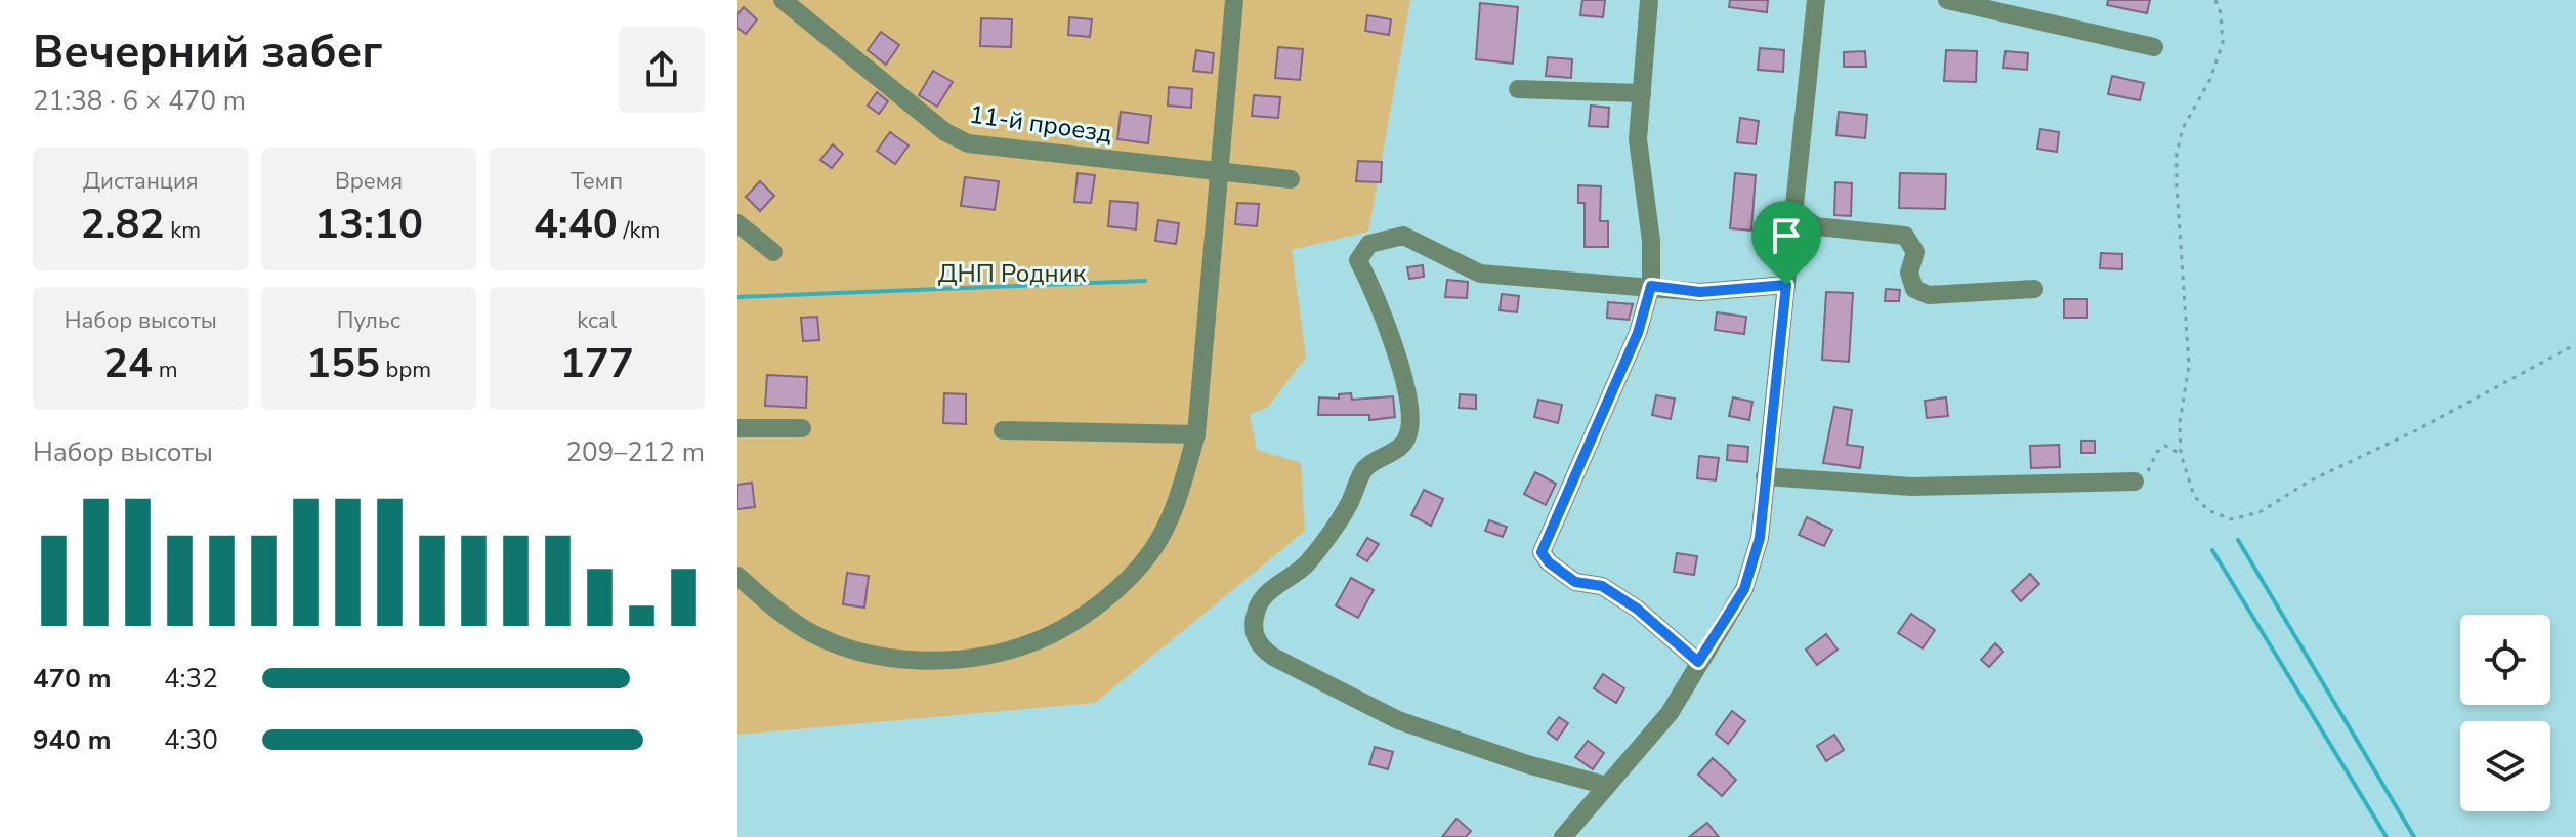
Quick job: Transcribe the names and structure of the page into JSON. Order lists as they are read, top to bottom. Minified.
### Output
{"streets":{"street":["11-й проезд"]},"parks":["ДНП Родник"],"page":{"heading":["Вечерний забег","21:38 · 6 × 470 m"],"stats":[["Дистанция","2.82 km"],["Время","13:10"],["Темп","4:40 /km"],["Набор высоты","24 m"],["Пульс","155 bpm"],["kcal","177"]],"chart":["Набор высоты","209–212 m"],"list":[{"name":"470 m","note":"4:32"},{"name":"940 m","note":"4:30"}]}}
